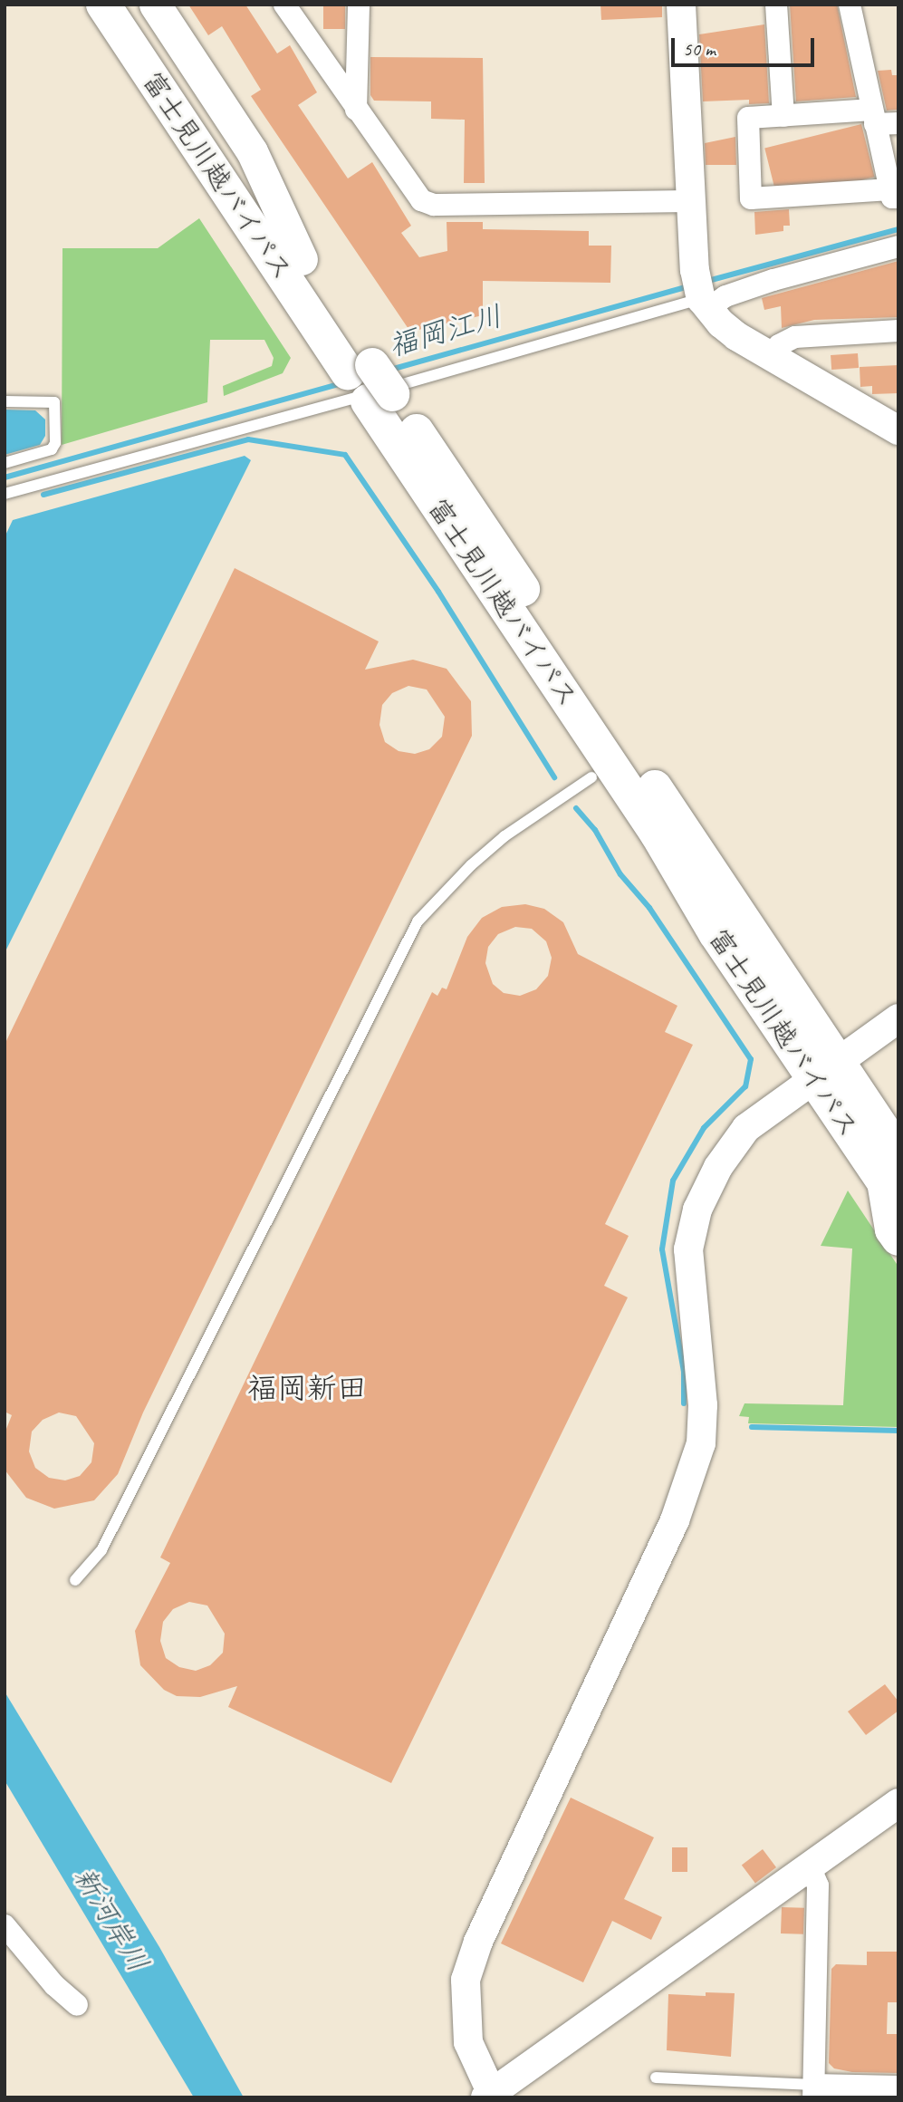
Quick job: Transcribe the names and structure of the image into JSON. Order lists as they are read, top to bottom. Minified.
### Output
{"streets":{"highway":["富士見川越バイパス"]},"districts":["福岡新田"],"water":["福岡江川","新河岸川"],"scale_bar":"50 m"}
